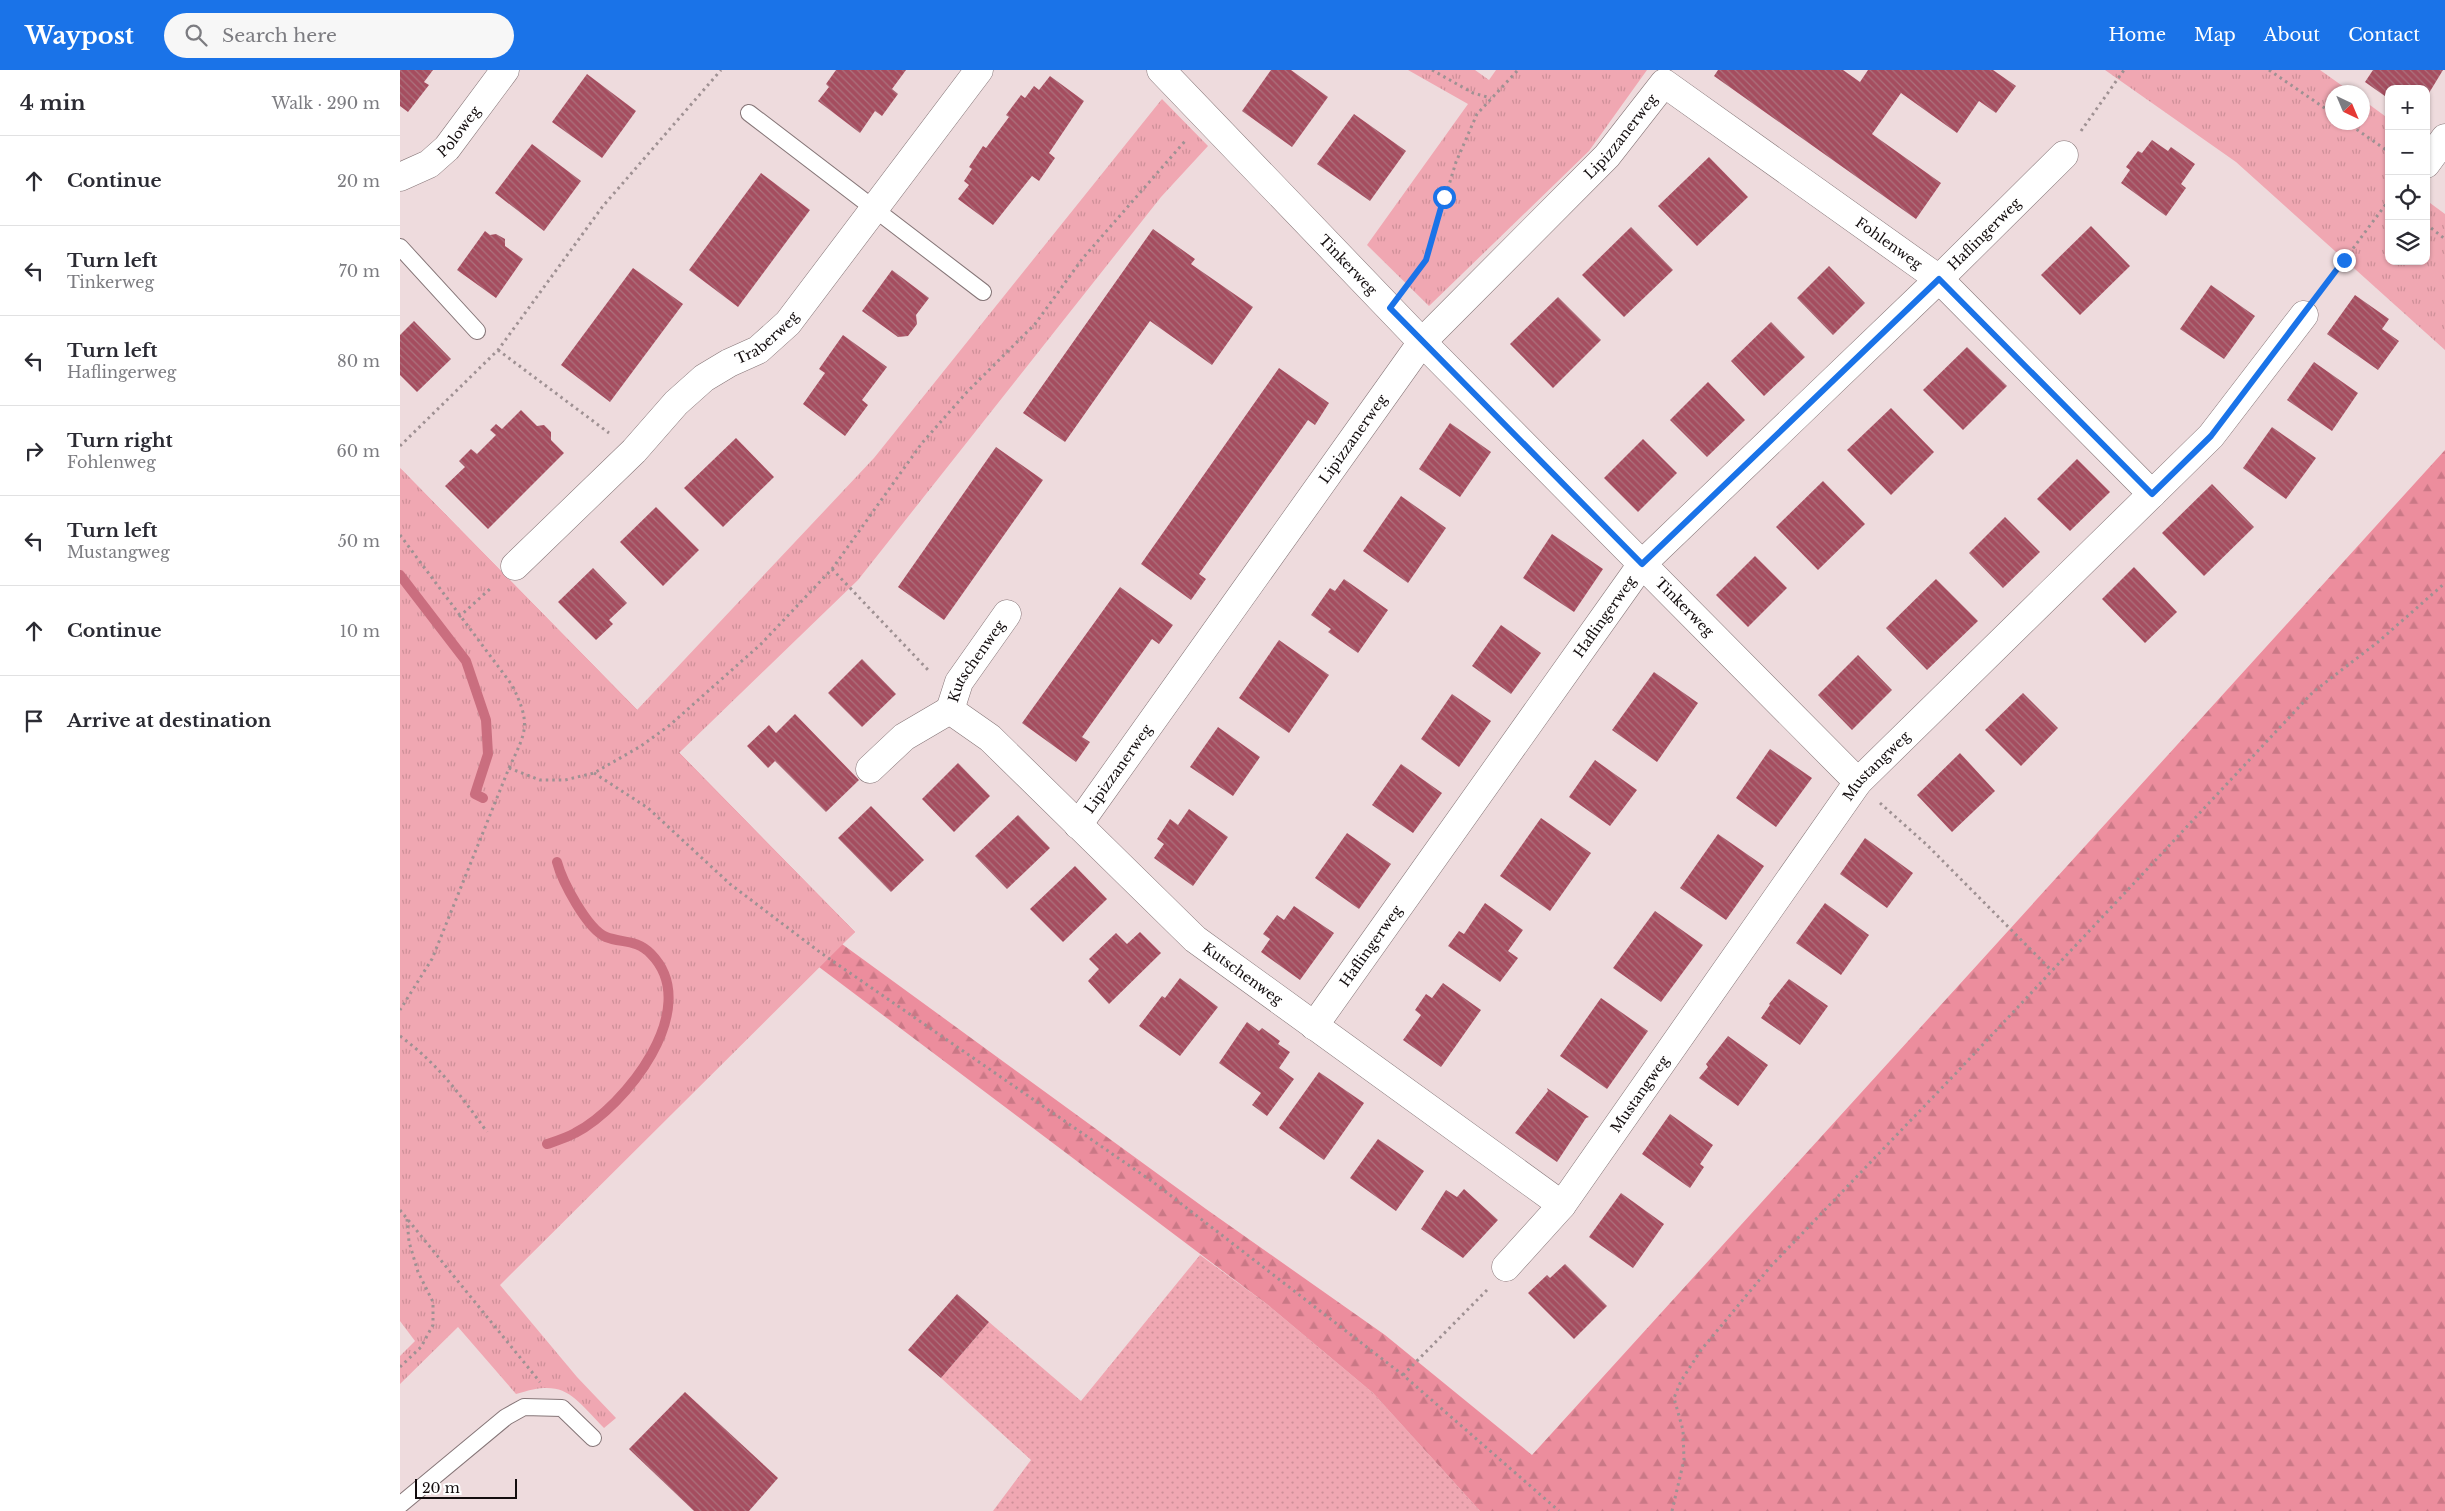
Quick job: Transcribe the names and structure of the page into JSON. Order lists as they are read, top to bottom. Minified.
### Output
{"streets":{"street":["Poloweg","Lipizzanerweg","Haflingerweg","Fohlenweg","Tinkerweg","Traberweg","Kutschenweg","Mustangweg"]},"crossings":[["Lipizzanerweg","Fohlenweg"],["Lipizzanerweg","Tinkerweg"],["Lipizzanerweg","Kutschenweg"],["Haflingerweg","Fohlenweg"],["Haflingerweg","Tinkerweg"],["Haflingerweg","Kutschenweg"],["Fohlenweg","Mustangweg"],["Tinkerweg","Mustangweg"],["Kutschenweg","Mustangweg"]],"scale_bar":"20 m","north":"bottom right","page":{"header":"Waypost","search":"Search here","nav":["Home","Map","About","Contact"],"heading":["4 min","Walk · 290 m"],"map_buttons":["+","−"],"list":[["Continue","20 m"],["Turn left","Tinkerweg","70 m"],["Turn left","Haflingerweg","80 m"],["Turn right","Fohlenweg","60 m"],["Turn left","Mustangweg","50 m"],["Continue","10 m"],"Arrive at destination"],"scale":"20 m"}}
